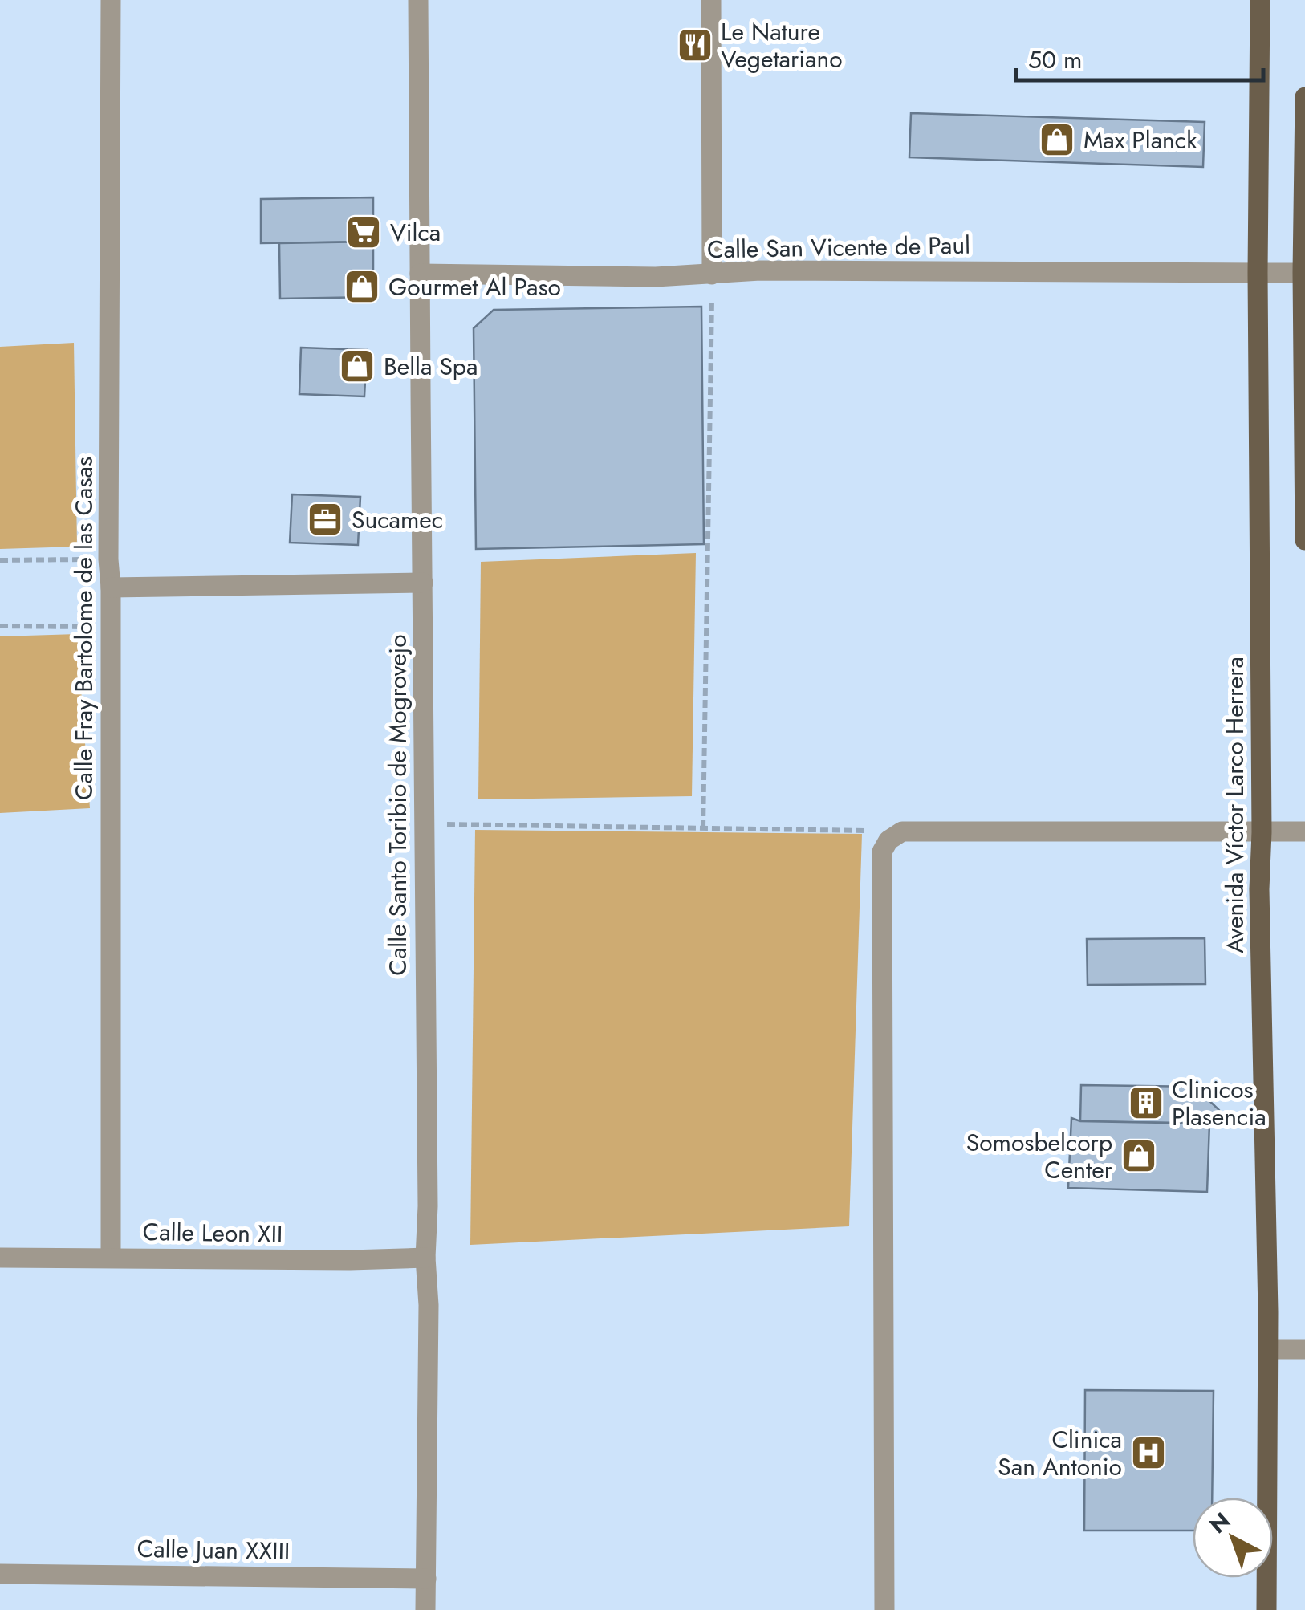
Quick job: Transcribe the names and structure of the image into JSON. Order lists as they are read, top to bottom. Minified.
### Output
{"streets":{"main road":["Avenida Víctor Larco Herrera"],"street":["Calle San Vicente de Paul","Calle Fray Bartolome de las Casas","Calle Santo Toribio de Mogrovejo","Calle Leon XII","Calle Juan XXIII"]},"crossings":[["Calle San Vicente de Paul","Calle Santo Toribio de Mogrovejo"],["Calle San Vicente de Paul","Avenida Víctor Larco Herrera"],["Calle Fray Bartolome de las Casas","Calle Leon XII"],["Calle Santo Toribio de Mogrovejo","Calle Leon XII"],["Calle Santo Toribio de Mogrovejo","Calle Juan XXIII"]],"places":{"restaurant":["Le Nature Vegetariano"],"shop":["Max Planck","Gourmet Al Paso","Bella Spa","Somosbelcorp Center"],"supermarket":["Vilca"],"office":["Sucamec"],"building":["Clinicos Plasencia"],"hospital":["Clinica San Antonio"]},"scale_bar":"50 m","north":"top left"}
